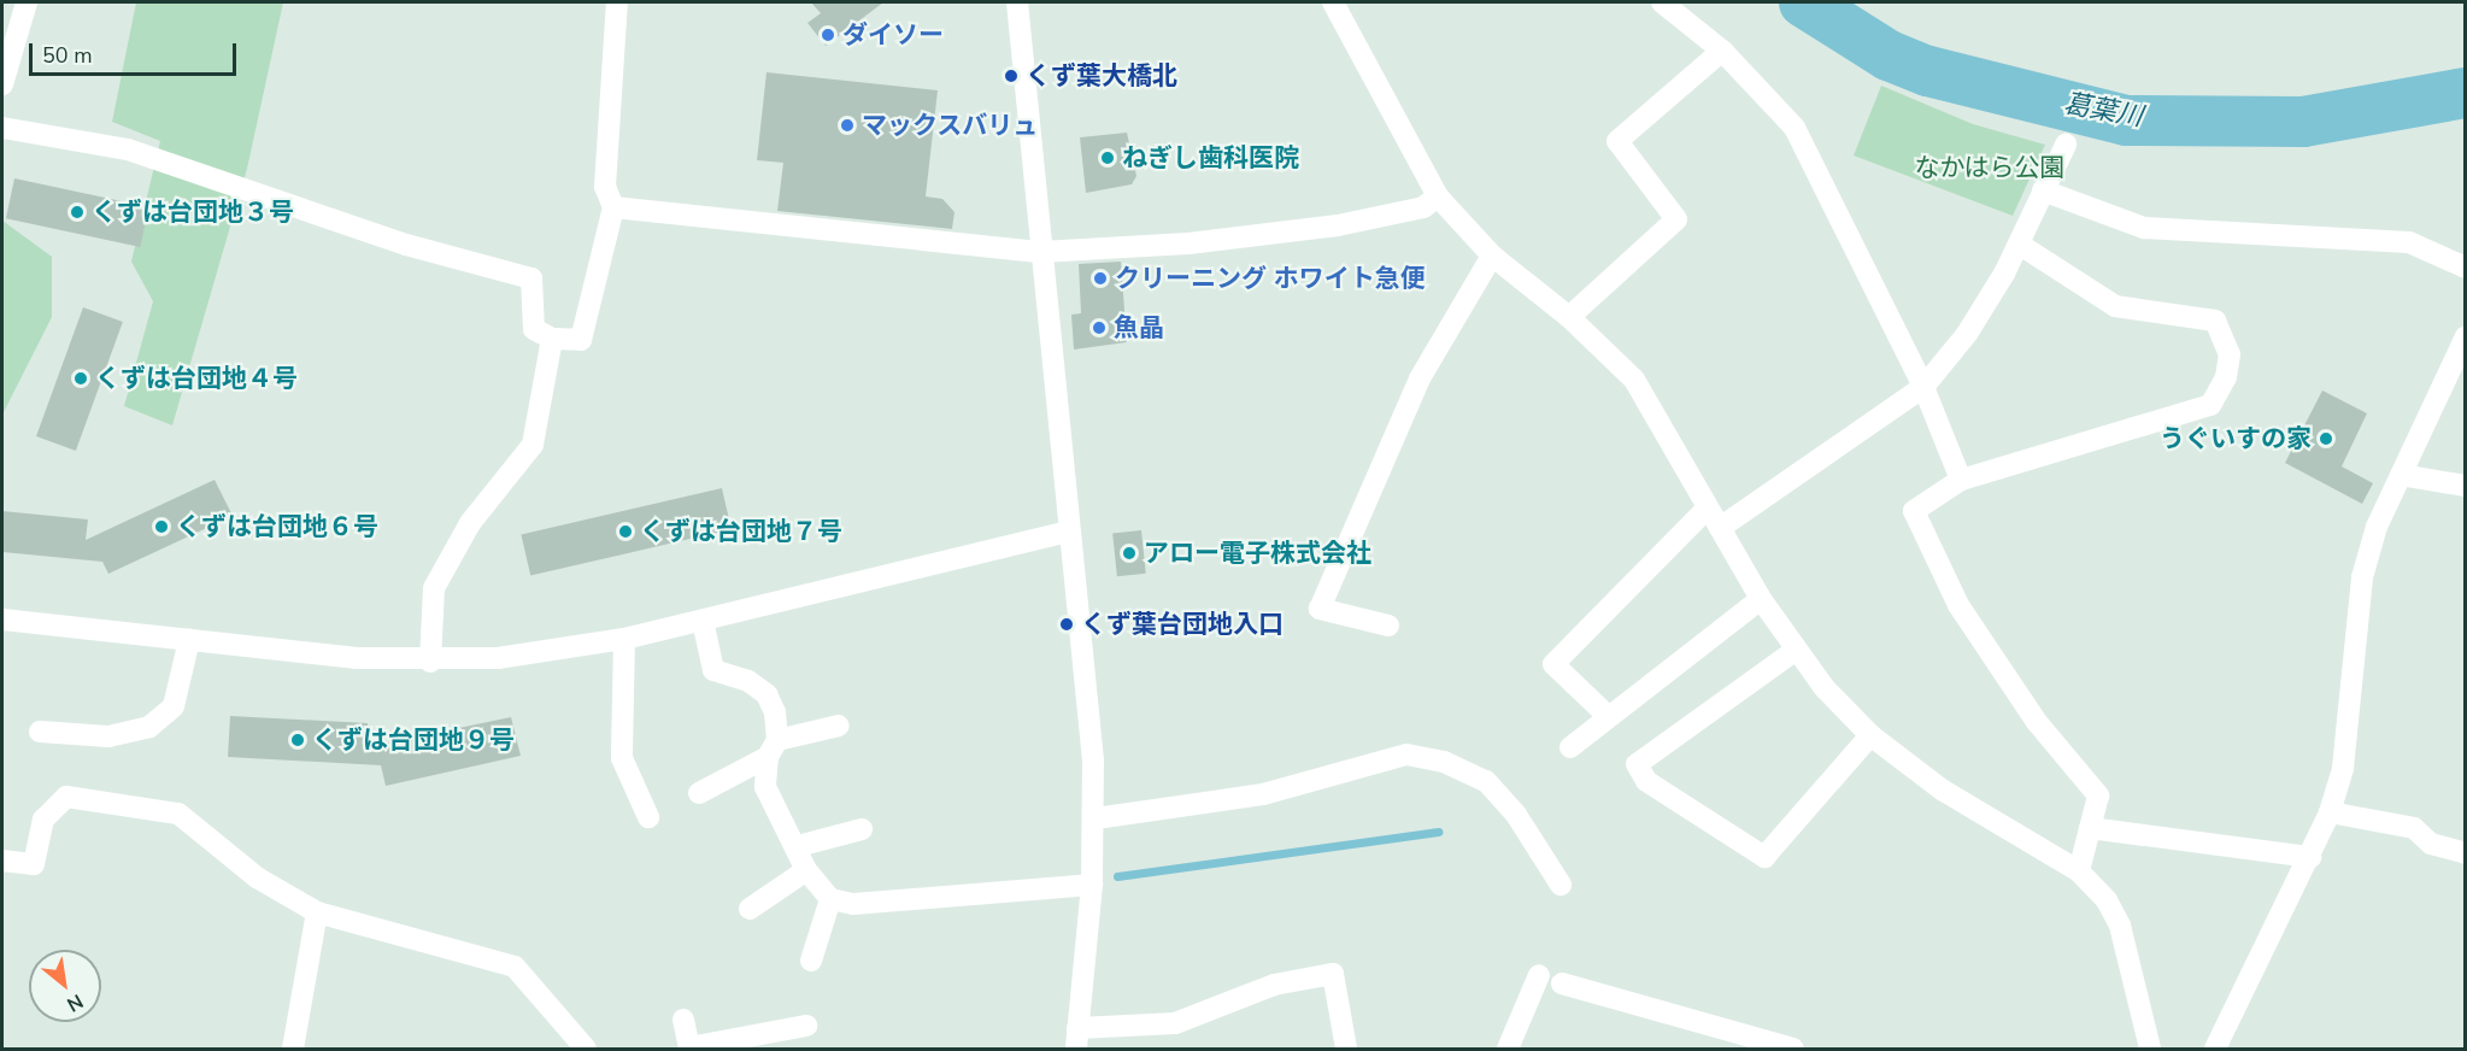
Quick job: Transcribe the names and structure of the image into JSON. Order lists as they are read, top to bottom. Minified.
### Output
{"water":["葛葉川"],"parks":["なかはら公園"],"places":["ダイソー","くず葉大橋北","マックスバリュ","ねぎし歯科医院","くずは台団地３号","クリーニング ホワイト急便","魚晶","くずは台団地４号","うぐいすの家","くずは台団地６号","くずは台団地７号","アロー電子株式会社","くず葉台団地入口","くずは台団地９号"],"scale_bar":"50 m","north":"bottom right"}
